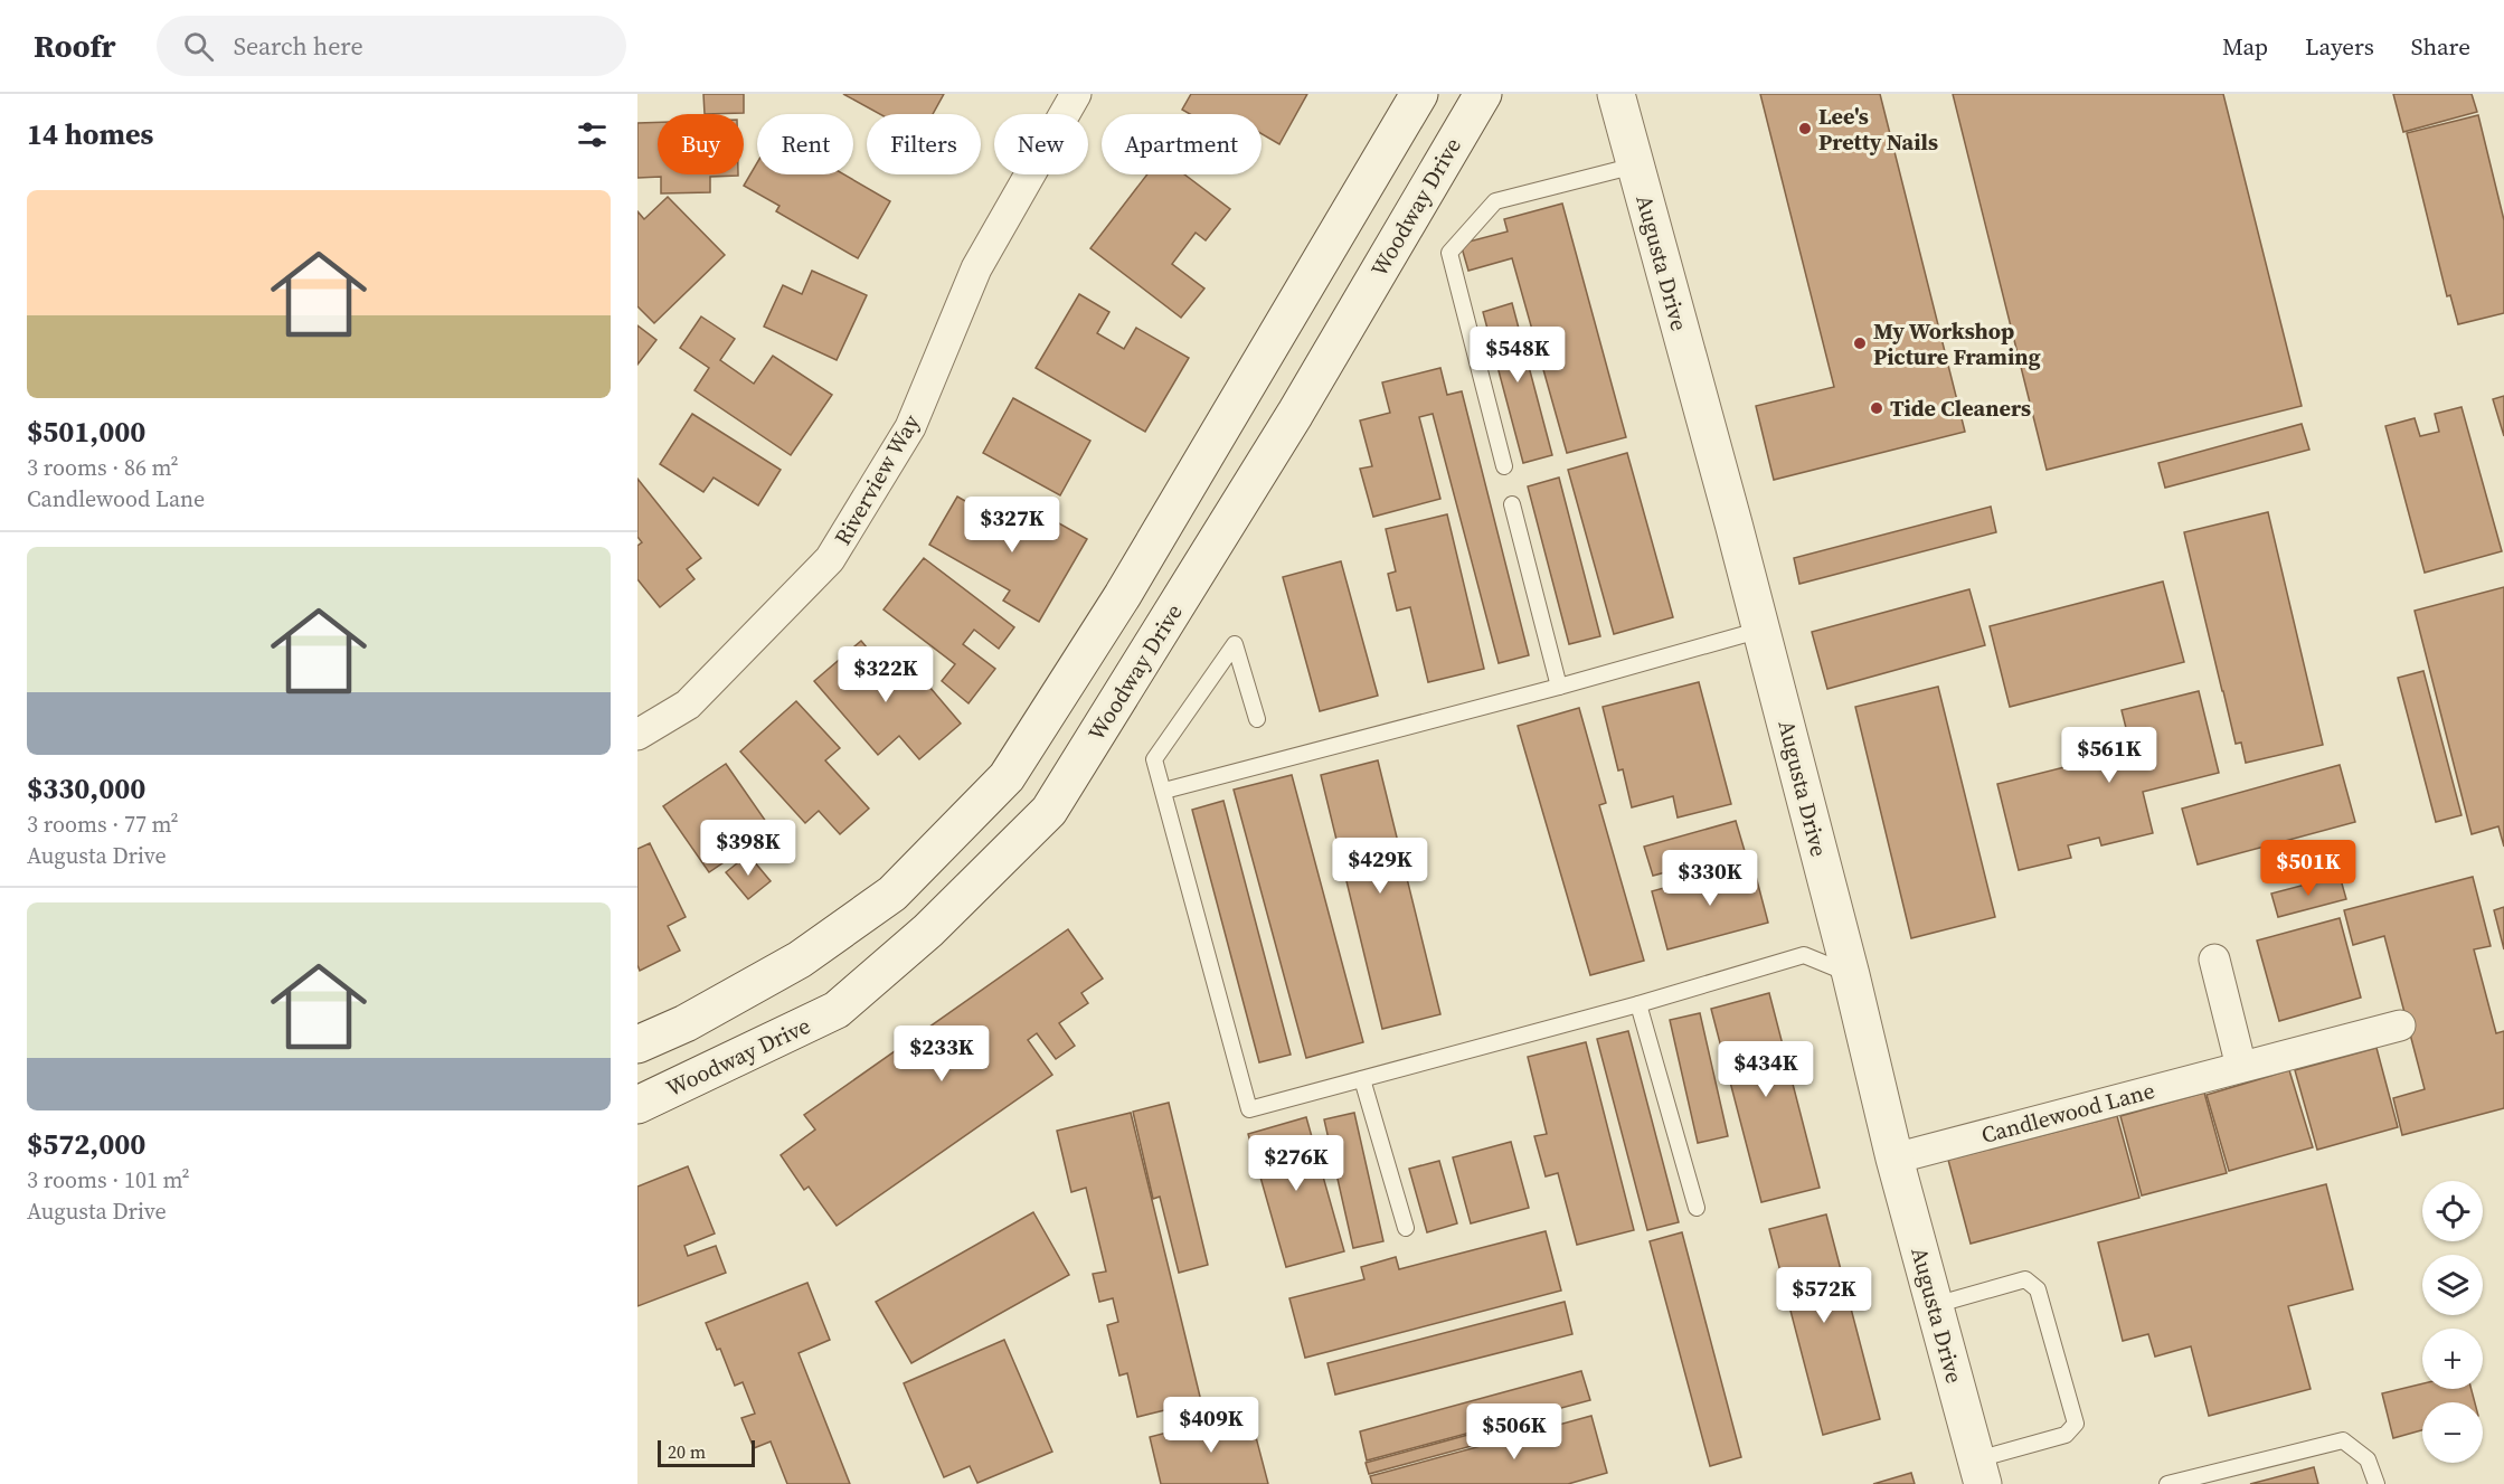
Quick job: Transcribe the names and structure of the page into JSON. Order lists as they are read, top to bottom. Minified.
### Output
{"streets":{"main road":["Woodway Drive","Augusta Drive"],"street":["Riverview Way","Candlewood Lane"]},"crossings":[["Augusta Drive","Candlewood Lane"]],"places":["Lee's Pretty Nails","My Workshop Picture Framing","Tide Cleaners"],"scale_bar":"20 m","page":{"header":"Roofr","search":"Search here","nav":["Map","Layers","Share"],"heading":"14 homes","chip":["Buy","Rent","Filters","New","Apartment"],"list":[{"name":"$501,000","note":"3 rooms · 86 m² · Candlewood Lane"},{"name":"$330,000","note":"3 rooms · 77 m² · Augusta Drive"},{"name":"$572,000","note":"3 rooms · 101 m² · Augusta Drive"}],"price":["$548K","$327K","$322K","$561K","$398K","$429K","$501K","$330K","$233K","$434K","$276K","$572K","$409K","$506K"],"map_buttons":["+","−"],"scale":"20 m"}}
